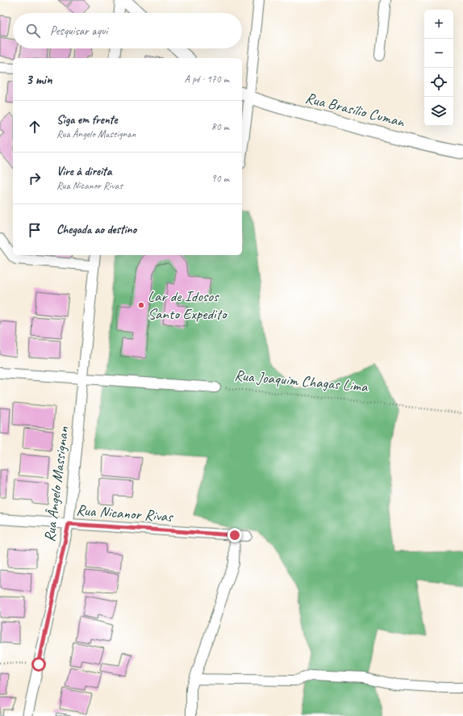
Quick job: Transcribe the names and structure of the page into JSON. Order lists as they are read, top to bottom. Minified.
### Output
{"streets":{"street":["Rua Brasílio Cuman","Rua Joaquim Chagas Lima","Rua Ângelo Massignan","Rua Nicanor Rivas"]},"crossings":[["Rua Joaquim Chagas Lima","Rua Ângelo Massignan"],["Rua Ângelo Massignan","Rua Nicanor Rivas"]],"places":["Lar de Idosos Santo Expedito"],"page":{"map_buttons":["+","−"],"search":"Pesquisar aqui","heading":["3 min","A pé · 170 m"],"list":[["Siga em frente","Rua Ângelo Massignan","80 m"],["Vire à direita","Rua Nicanor Rivas","90 m"],"Chegada ao destino"]}}
